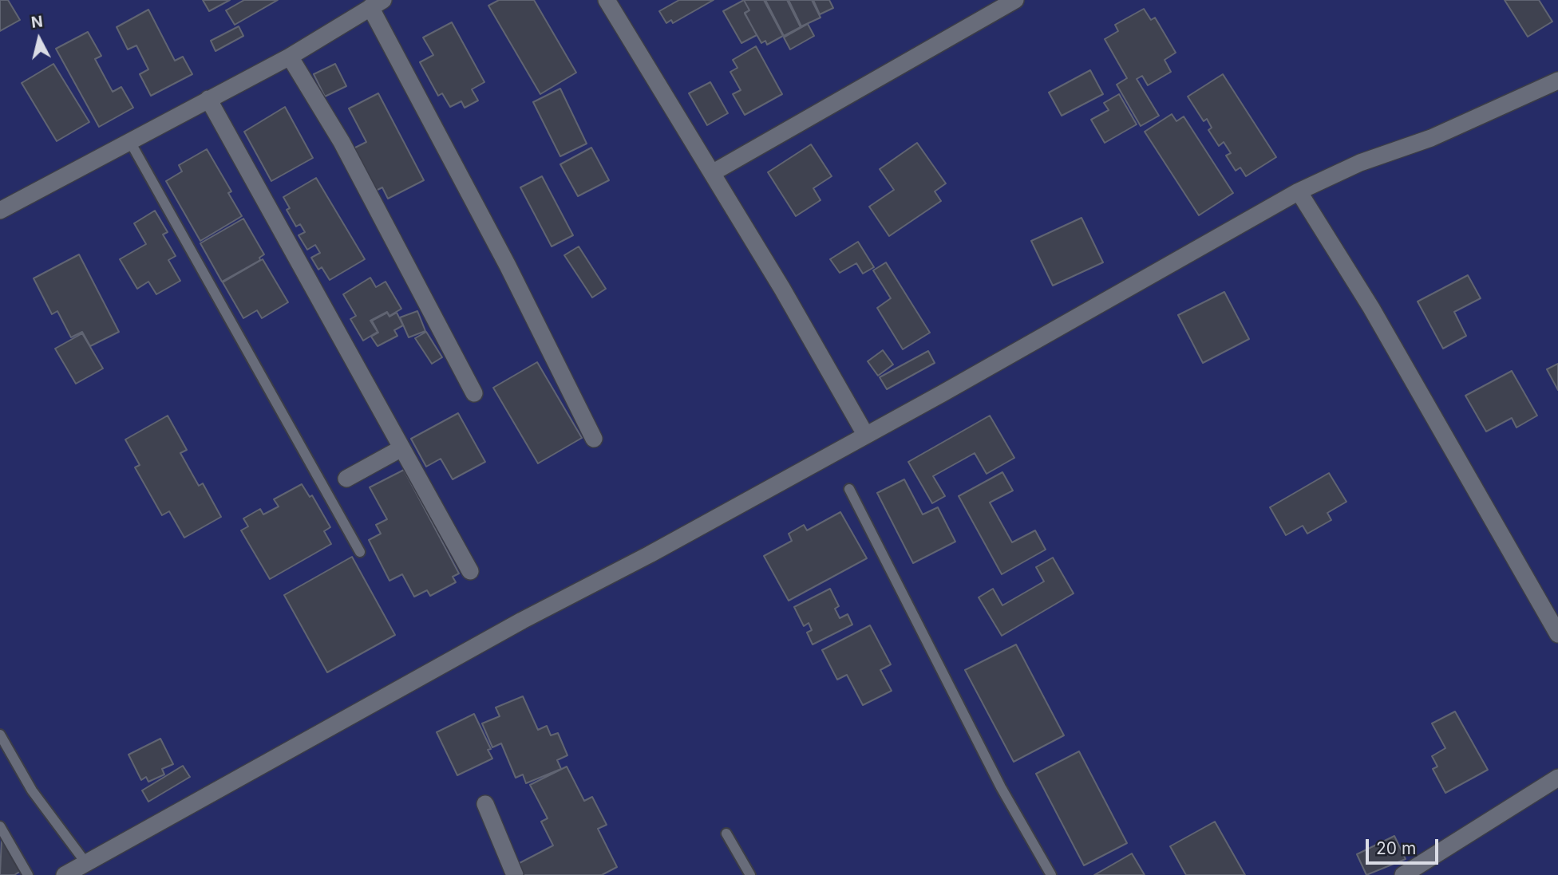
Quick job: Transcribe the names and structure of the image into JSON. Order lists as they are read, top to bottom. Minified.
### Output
{"scale_bar":"20 m","north":"top"}
